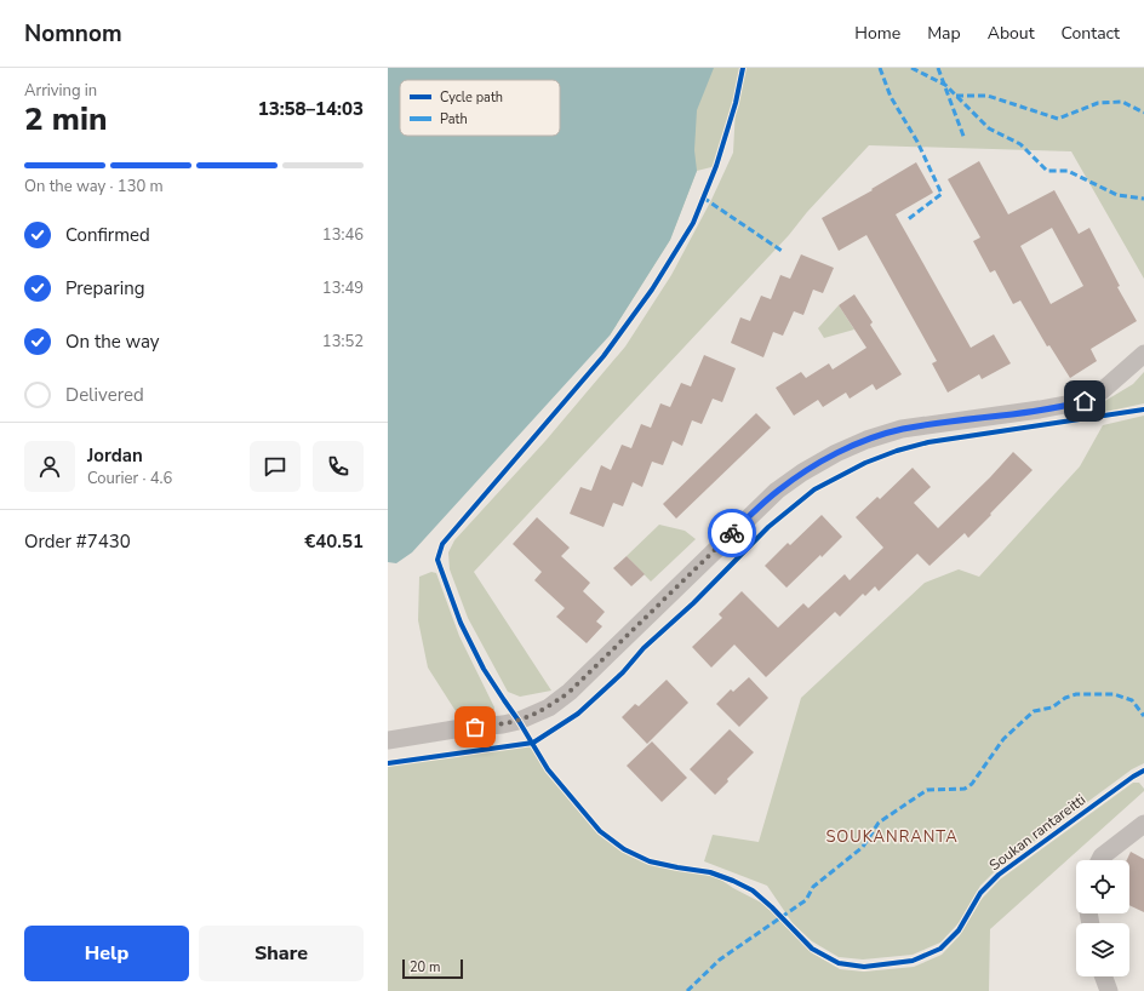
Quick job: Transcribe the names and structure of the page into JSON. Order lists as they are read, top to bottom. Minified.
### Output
{"streets":{"cycle path":["Soukan rantareitti"]},"districts":["SOUKANRANTA"],"legend":["Cycle path","Path"],"scale_bar":"20 m","page":{"header":"Nomnom","nav":["Home","Map","About","Contact"],"heading":["2 min","Arriving in","13:58–14:03"],"panel":["Jordan","Courier · 4.6","Order #7430","€40.51"],"bar":"On the way · 130 m","list":[["Confirmed","13:46"],["Preparing","13:49"],["On the way","13:52"],"Delivered"],"buttons":["Help","Share"],"scale":"20 m"}}
